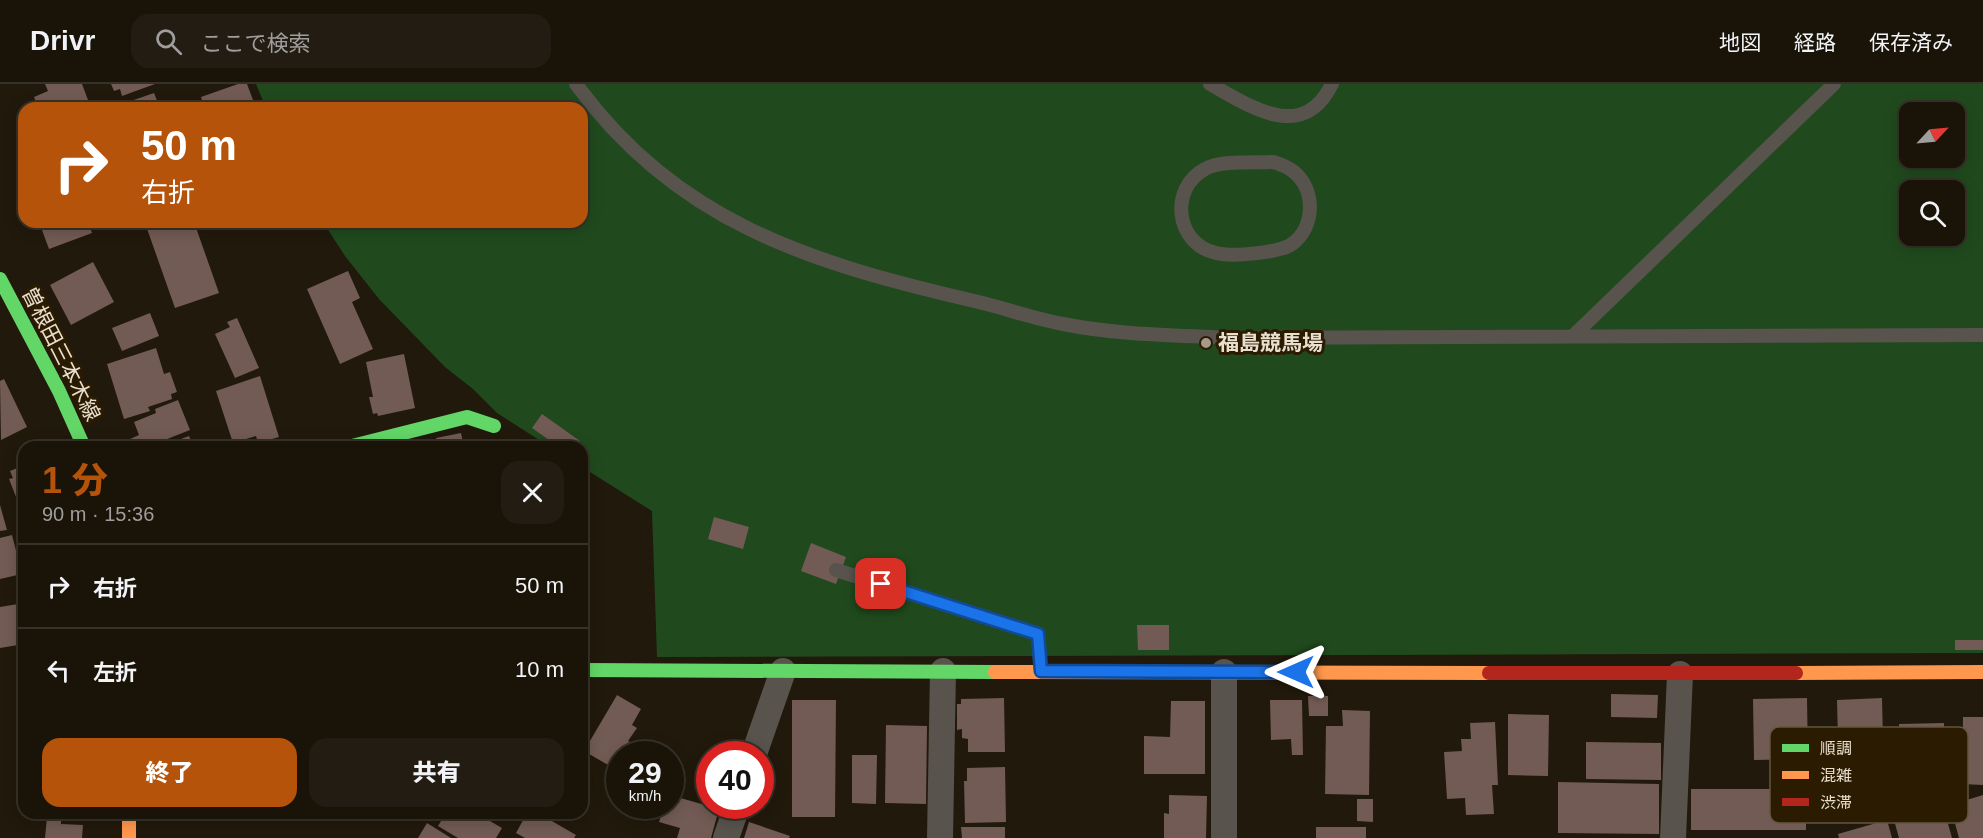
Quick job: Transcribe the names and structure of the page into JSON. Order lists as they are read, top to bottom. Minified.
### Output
{"streets":{"street":["曽根田三本木線"]},"places":["福島競馬場"],"legend":["順調","混雑","渋滞"],"north":"top right","page":{"header":"Drivr","search":"ここで検索","nav":["地図","経路","保存済み"],"turn":["50 m","右折"],"heading":["1 分","90 m · 15:36"],"list":[{"name":"右折","value":"50 m"},{"name":"左折","value":"10 m"}],"buttons":["終了","共有"],"speed":"29 km/h","limit":"40"}}
